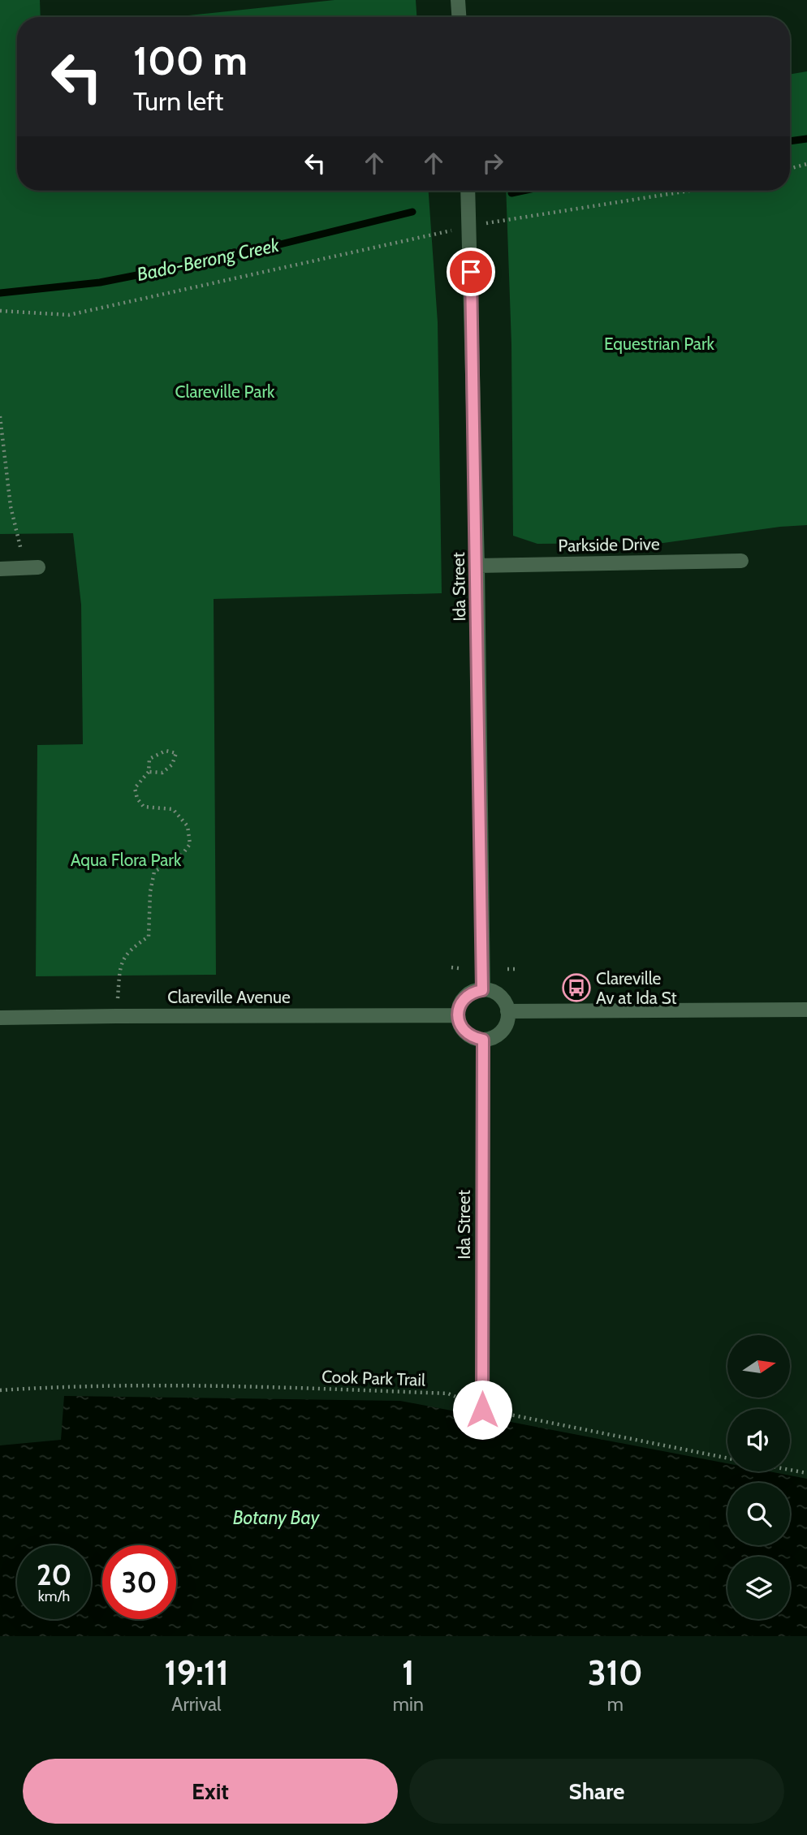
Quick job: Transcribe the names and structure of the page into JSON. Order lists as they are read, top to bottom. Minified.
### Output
{"streets":{"street":["Parkside Drive","Ida Street","Clareville Avenue"],"path":["Cook Park Trail"]},"crossings":[["Parkside Drive","Ida Street"],["Ida Street","Clareville Avenue"],["Ida Street","Cook Park Trail"]],"water":["Bado-Berong Creek","Botany Bay"],"parks":["Equestrian Park","Clareville Park","Aqua Flora Park"],"places":{"bus stop":["Clareville Av at Ida St"]},"north":"right","page":{"turn":["100 m","Turn left"],"speed":"20 km/h","limit":"30","eta":["19:11","Arrival","1","min","310","m"],"buttons":["Exit","Share"]}}
